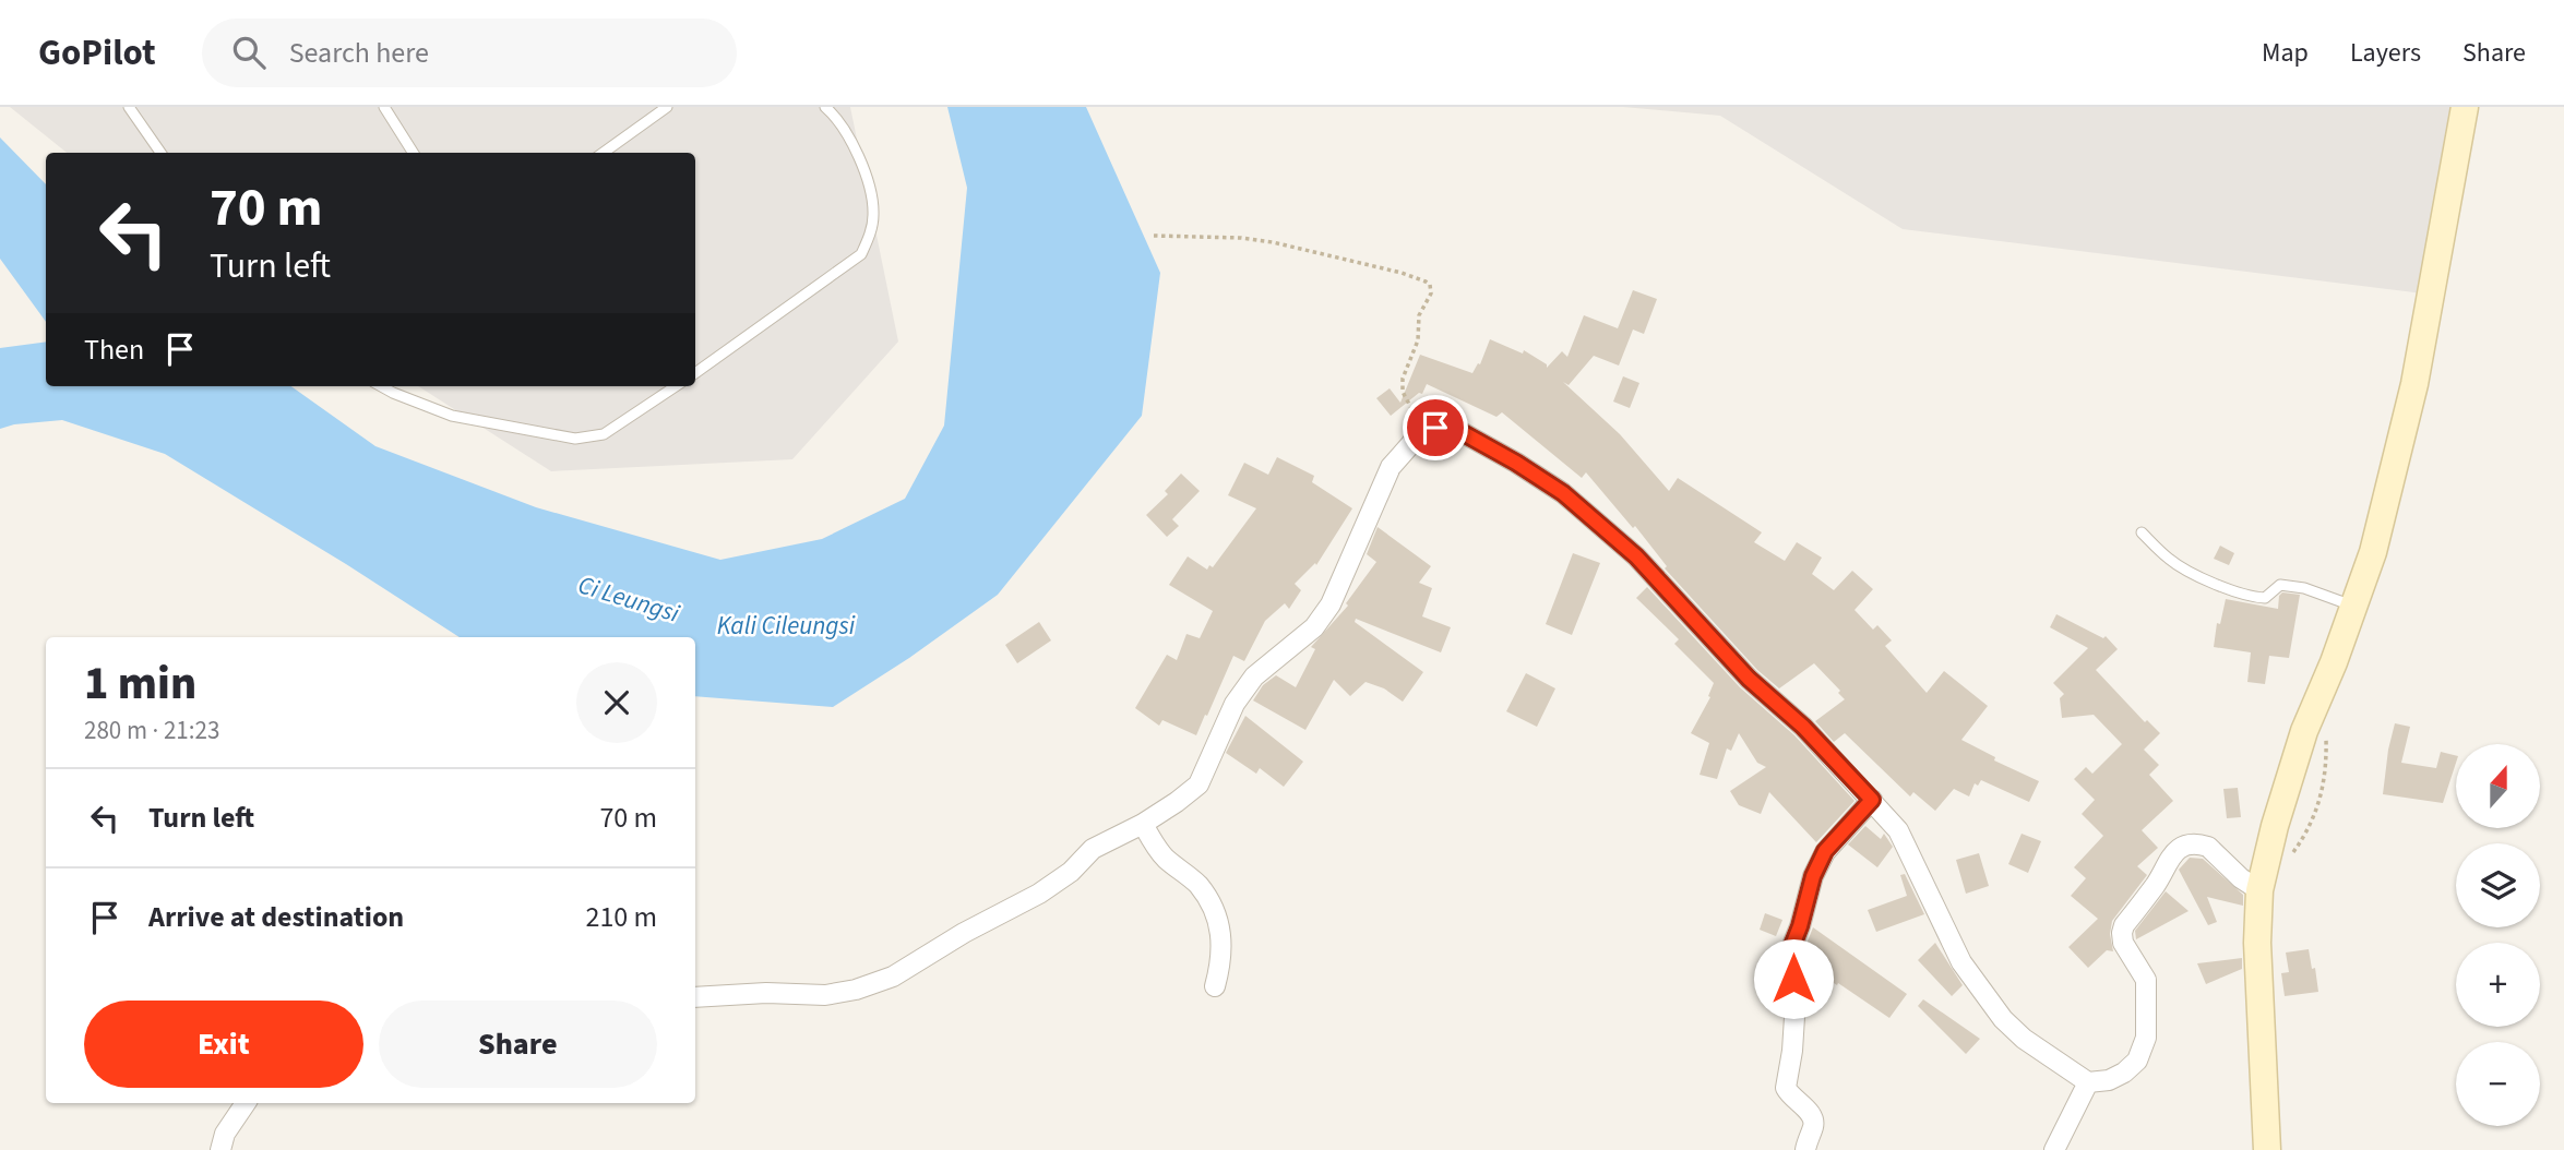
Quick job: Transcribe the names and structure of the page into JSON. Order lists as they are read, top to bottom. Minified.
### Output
{"water":["Ci Leungsi","Kali Cileungsi"],"north":"top","page":{"header":"GoPilot","search":"Search here","nav":["Map","Layers","Share"],"turn":["70 m","Turn left"],"then":"Then","heading":["1 min","280 m · 21:23"],"map_buttons":["+","−"],"list":[{"name":"Turn left","value":"70 m"},{"name":"Arrive at destination","value":"210 m"}],"buttons":["Exit","Share"]}}
